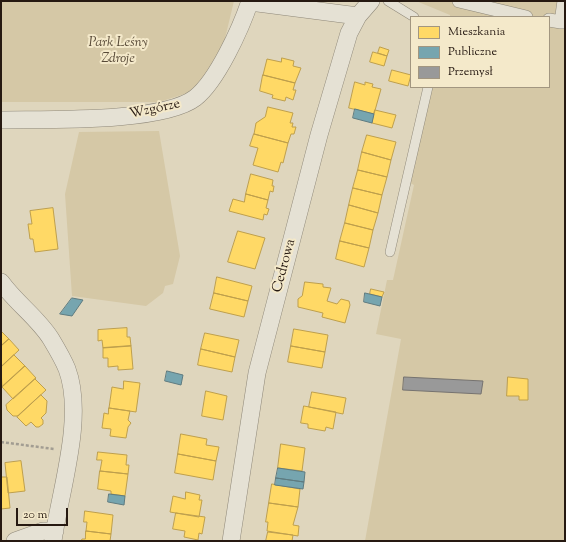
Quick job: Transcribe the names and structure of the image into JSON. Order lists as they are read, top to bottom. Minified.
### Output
{"streets":{"street":["Wzgórze","Cedrowa"]},"parks":["Park Leśny Zdroje"],"legend":["Mieszkania","Publiczne","Przemysł"],"scale_bar":"20 m"}
